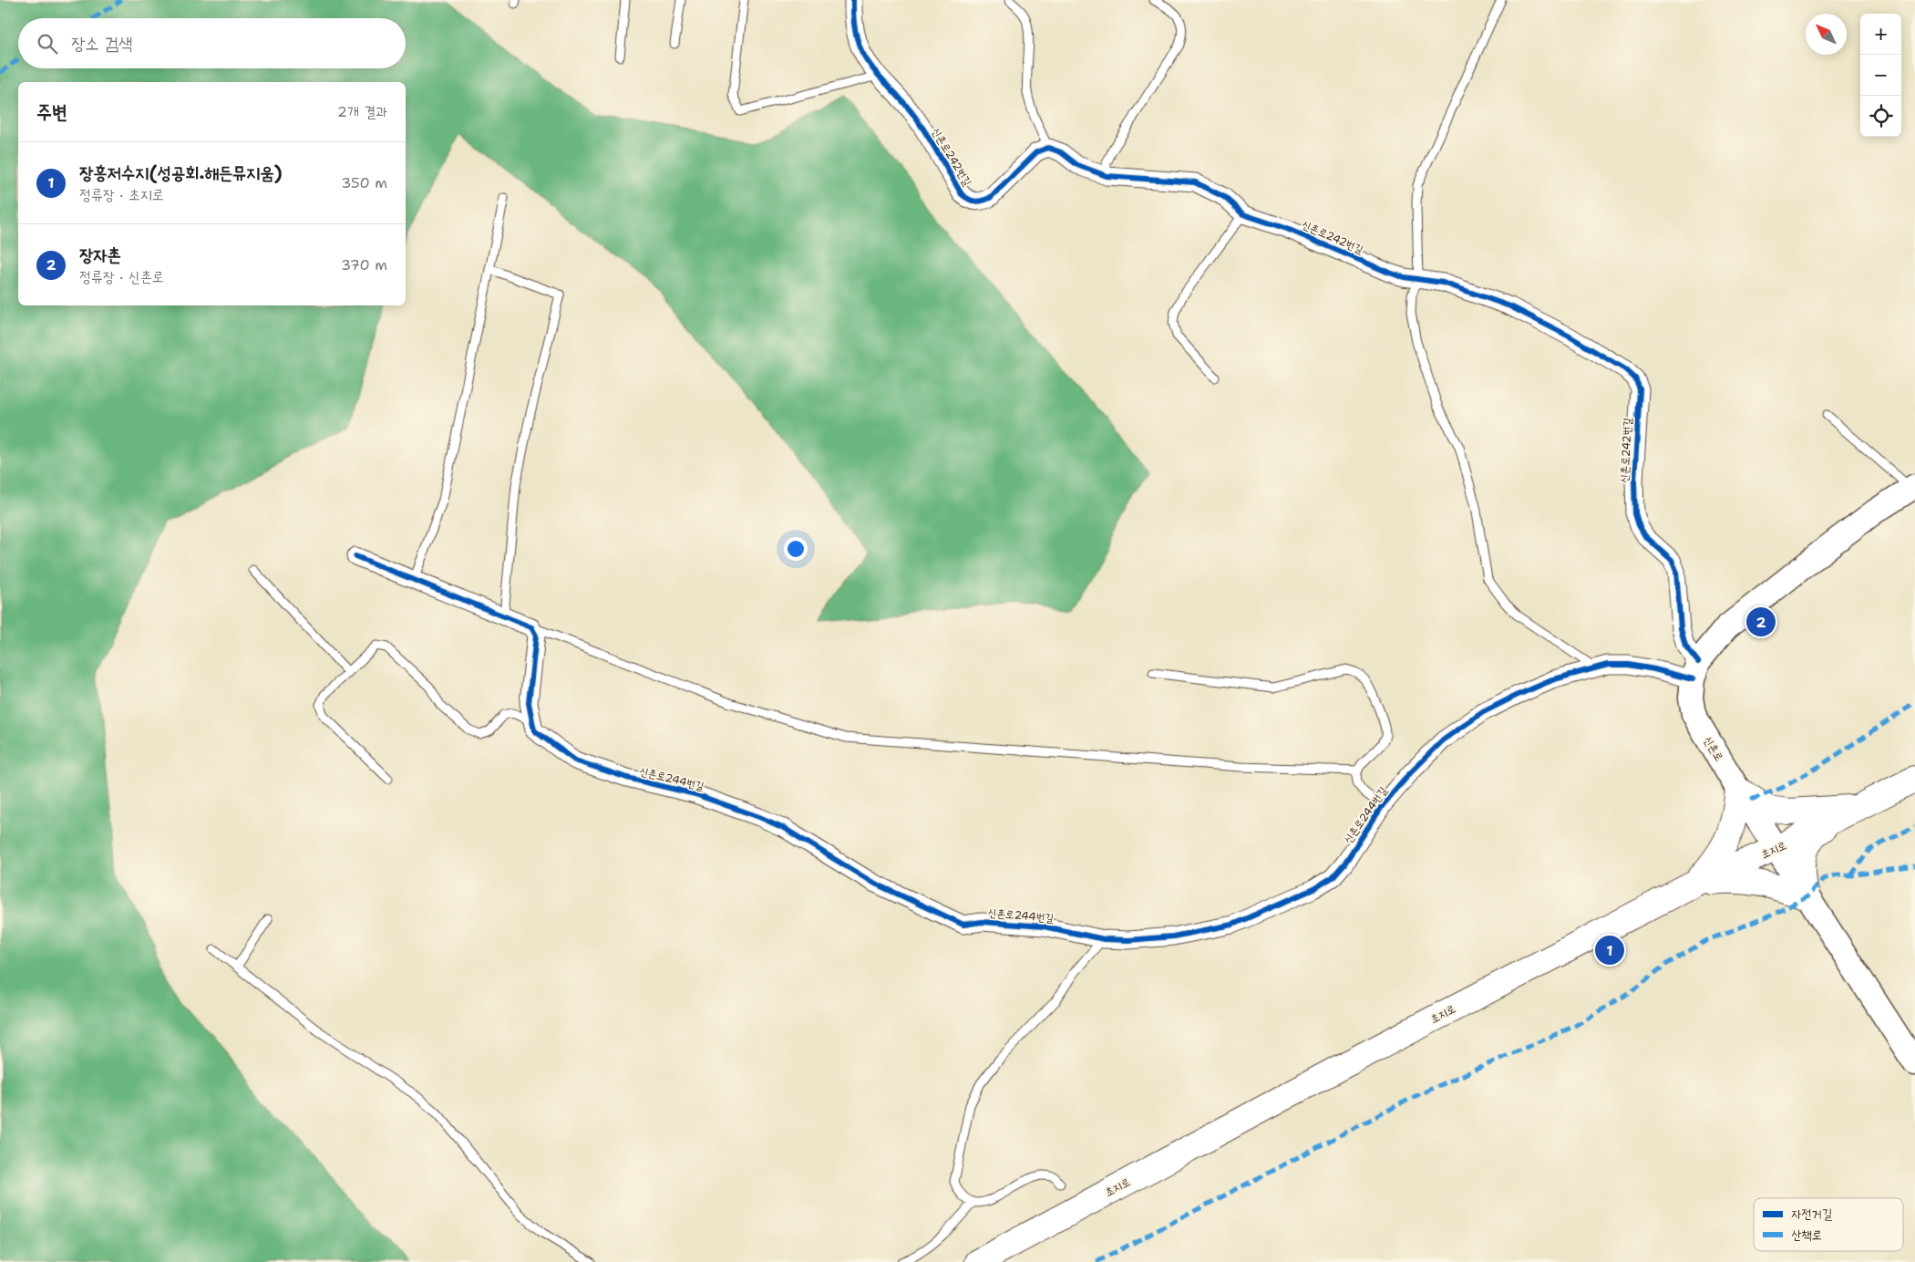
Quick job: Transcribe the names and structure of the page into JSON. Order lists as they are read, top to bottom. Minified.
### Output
{"streets":{"main road":["초지로"],"street":["신촌로242번길","신촌로","신촌로244번길"]},"crossings":[["신촌로242번길","신촌로"],["신촌로242번길","신촌로244번길"],["신촌로","신촌로244번길"],["신촌로","초지로"]],"legend":["자전거길","산책로"],"north":"top left","page":{"map_buttons":["+","−"],"search":"장소 검색","heading":["주변","2개 결과"],"list":[{"mark":"1","name":"장흥저수지(성공회.해든뮤지움)","note":"정류장 · 초지로","value":"350 m"},{"mark":"2","name":"장자촌","note":"정류장 · 신촌로","value":"370 m"}],"pins":["2","1"]}}
